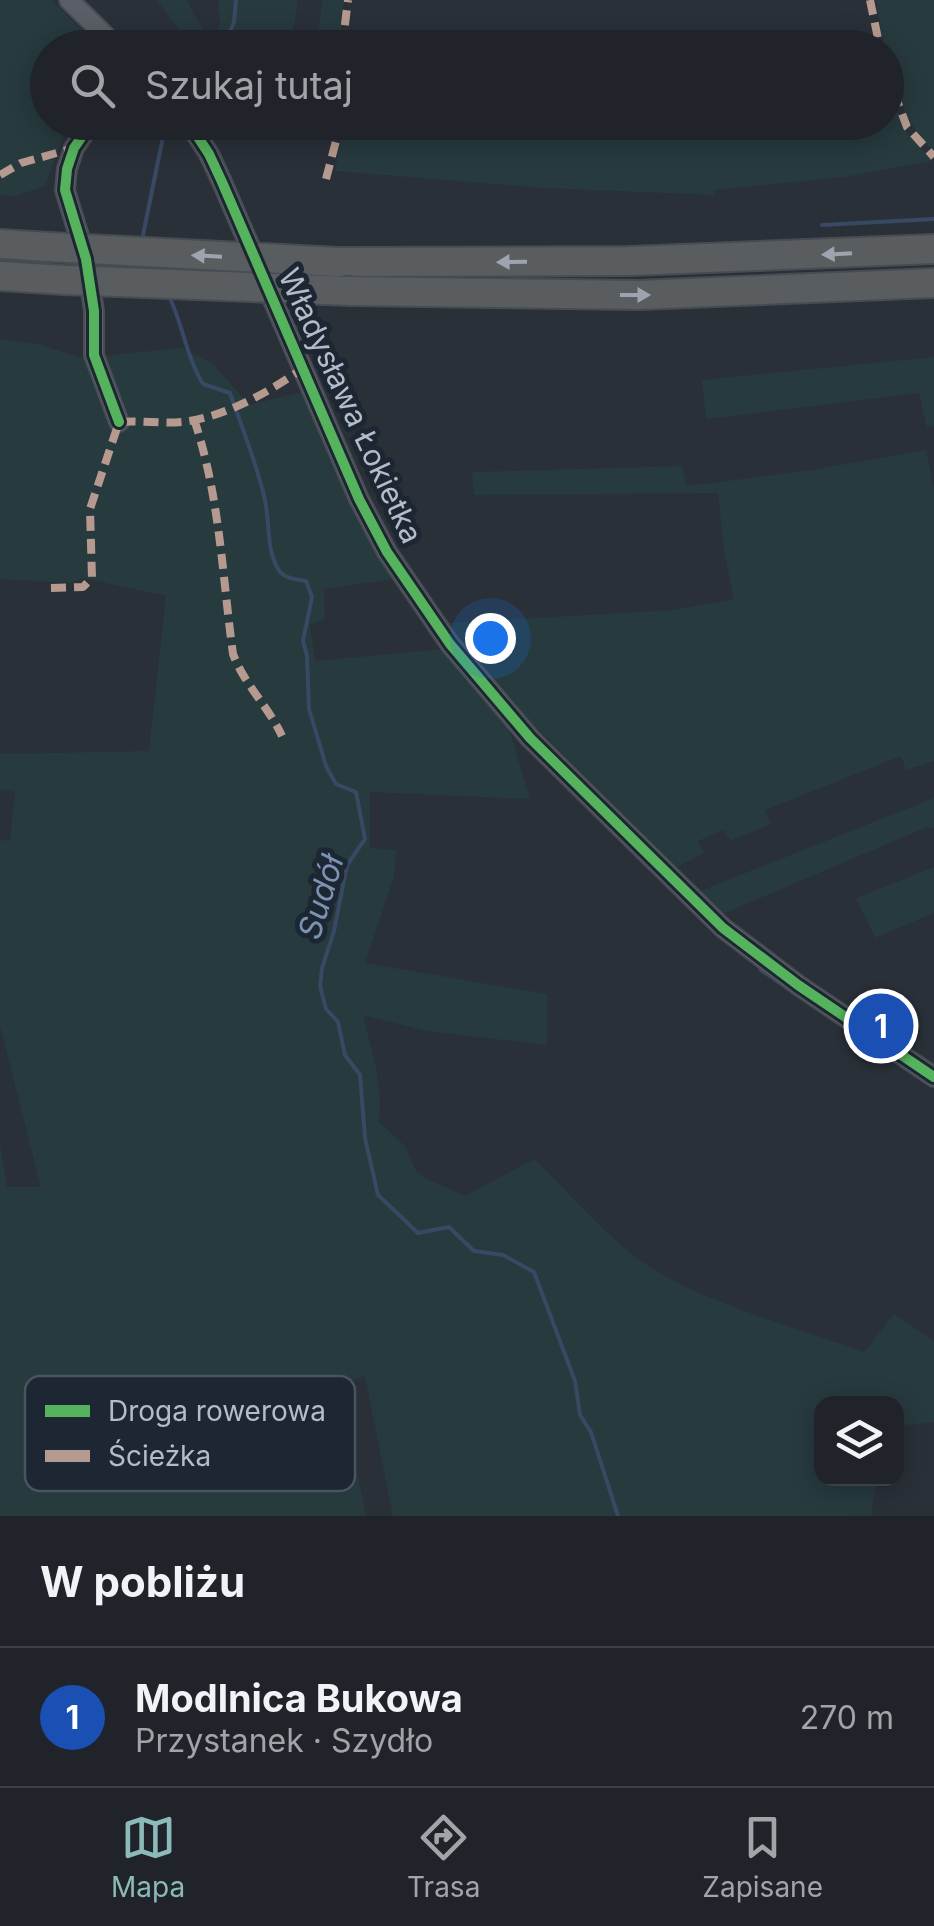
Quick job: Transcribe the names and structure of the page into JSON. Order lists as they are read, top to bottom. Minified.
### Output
{"streets":{"street":["Władysława Łokietka"]},"water":["Sudół"],"legend":["Droga rowerowa","Ścieżka"],"page":{"search":"Szukaj tutaj","pins":"1","heading":"W pobliżu","list":[{"mark":"1","name":"Modlnica Bukowa","note":"Przystanek · Szydło","value":"270 m"}],"nav":["Mapa","Trasa","Zapisane"]}}
